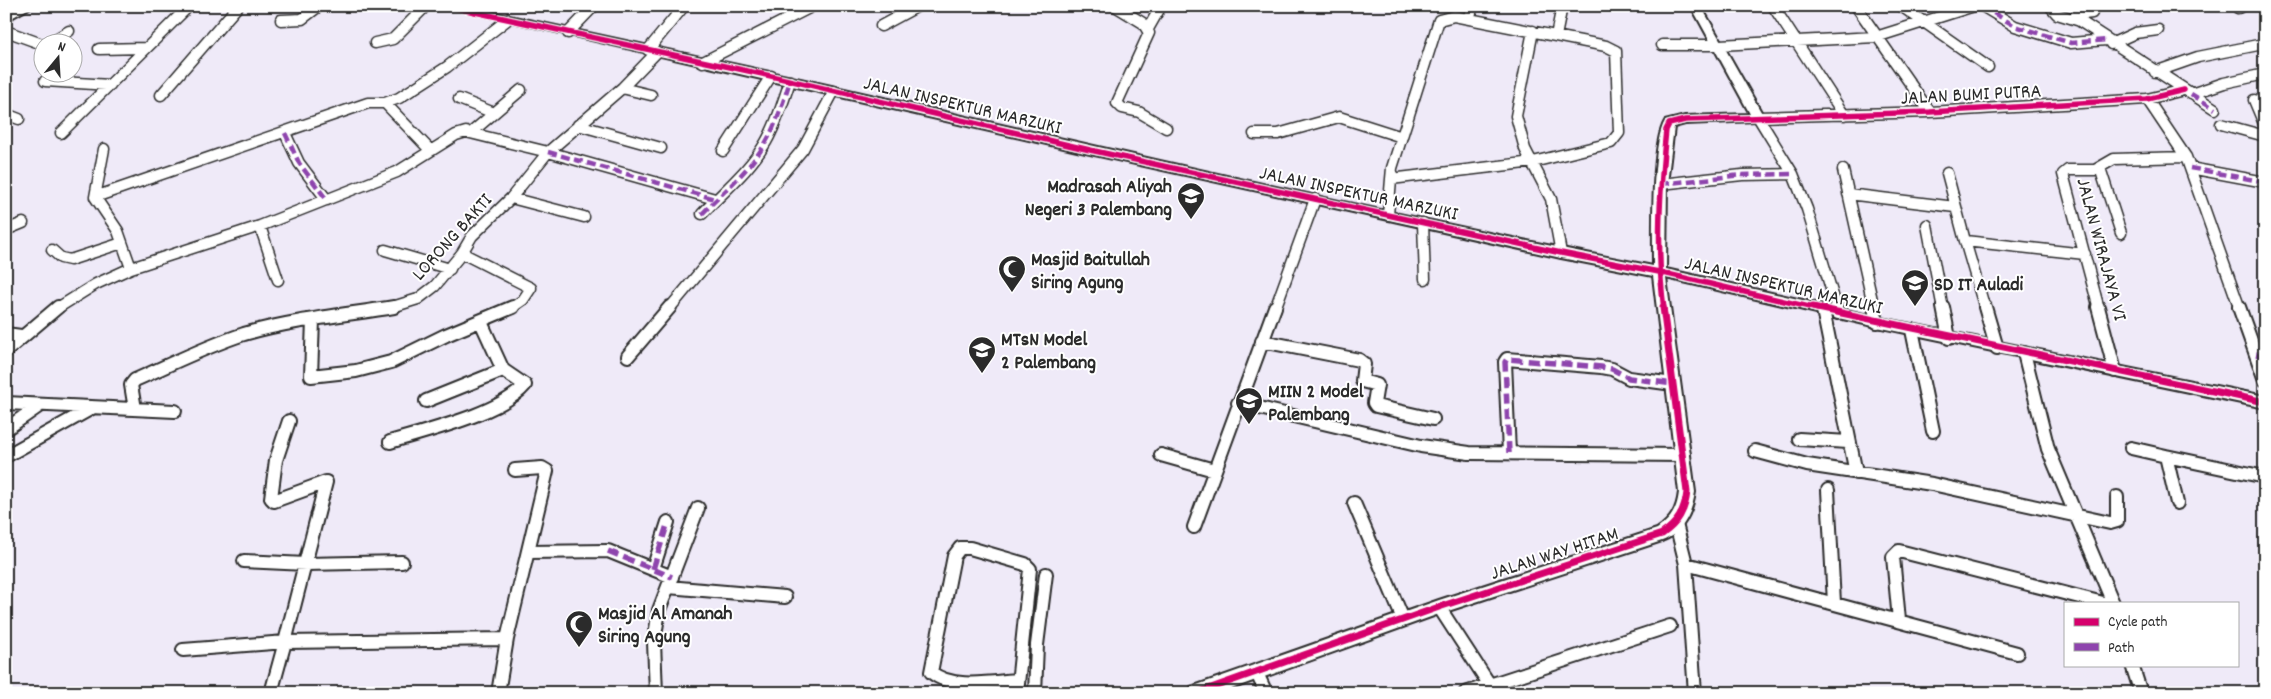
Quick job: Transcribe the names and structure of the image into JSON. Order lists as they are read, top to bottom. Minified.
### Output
{"streets":{"street":["JALAN BUMI PUTRA","JALAN INSPEKTUR MARZUKI","LORONG BAKTI","JALAN WIRAJAYA VI","JALAN WAY HITAM"]},"crossings":[["JALAN INSPEKTUR MARZUKI","LORONG BAKTI"],["JALAN INSPEKTUR MARZUKI","JALAN WIRAJAYA VI"]],"places":{"school or university":["Madrasah Aliyah Negeri 3 Palembang","SD IT Auladi","MTsN Model 2 Palembang","MIIN 2 Model Palembang"],"mosque":["Masjid Baitullah Siring Agung","Masjid Al Amanah Siring Agung"]},"legend":["Cycle path","Path"],"north":"top"}
